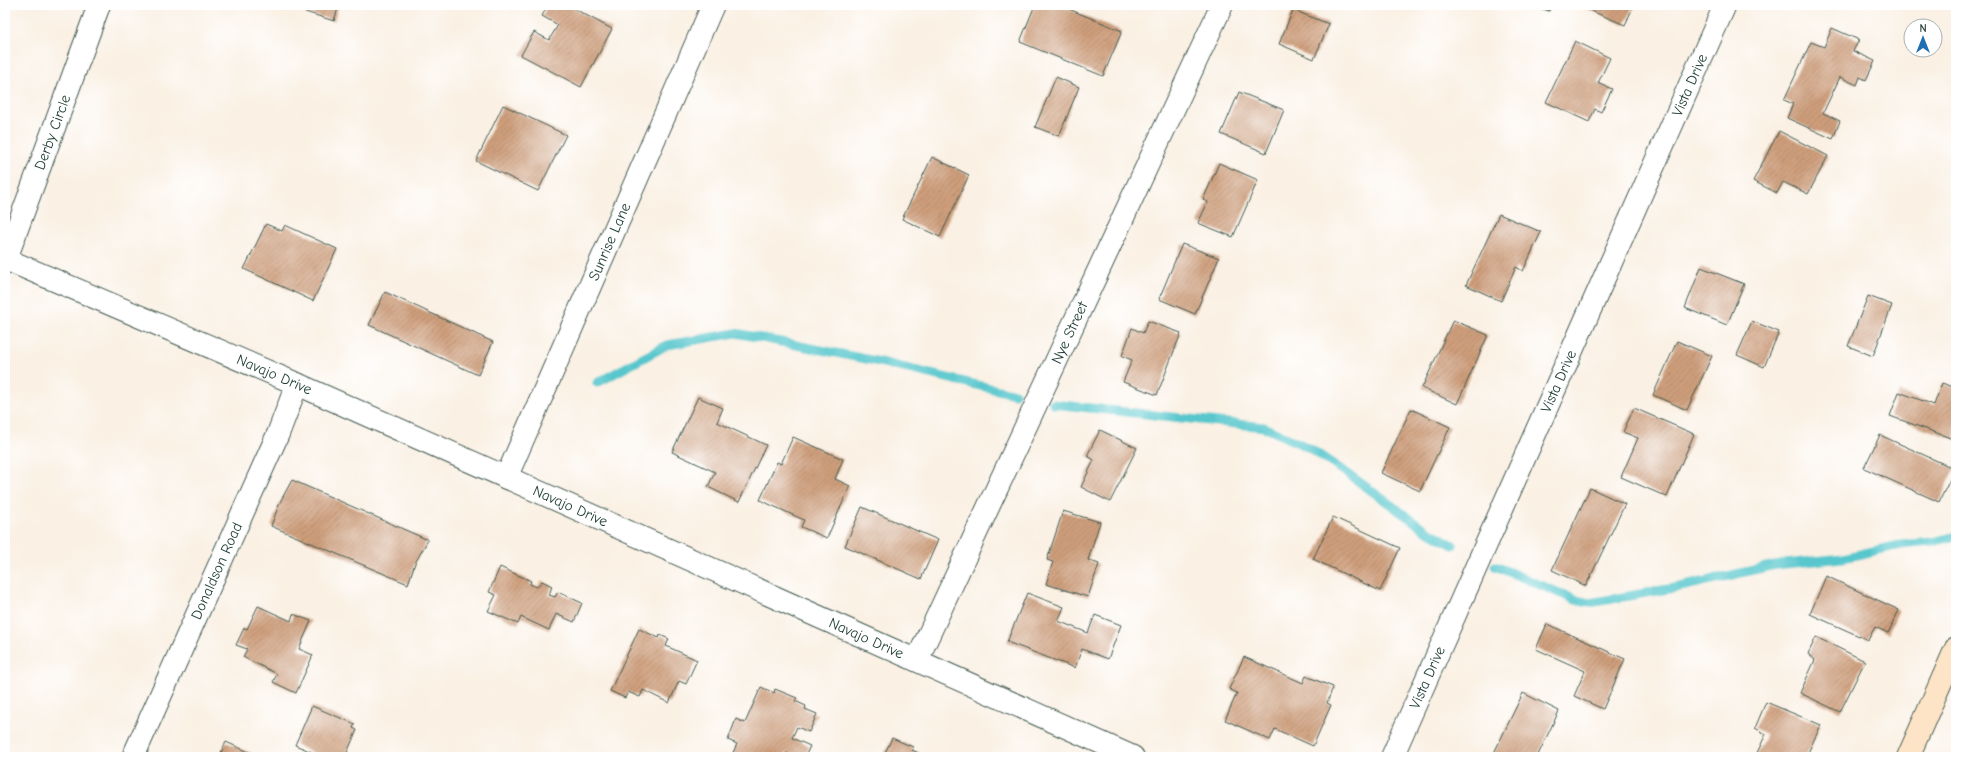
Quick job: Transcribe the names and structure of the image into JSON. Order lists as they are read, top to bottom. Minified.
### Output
{"streets":{"street":["Vista Drive","Derby Circle","Sunrise Lane","Nye Street","Navajo Drive","Donaldson Road"]},"crossings":[["Derby Circle","Navajo Drive"],["Sunrise Lane","Navajo Drive"],["Nye Street","Navajo Drive"],["Navajo Drive","Donaldson Road"]],"north":"top"}
